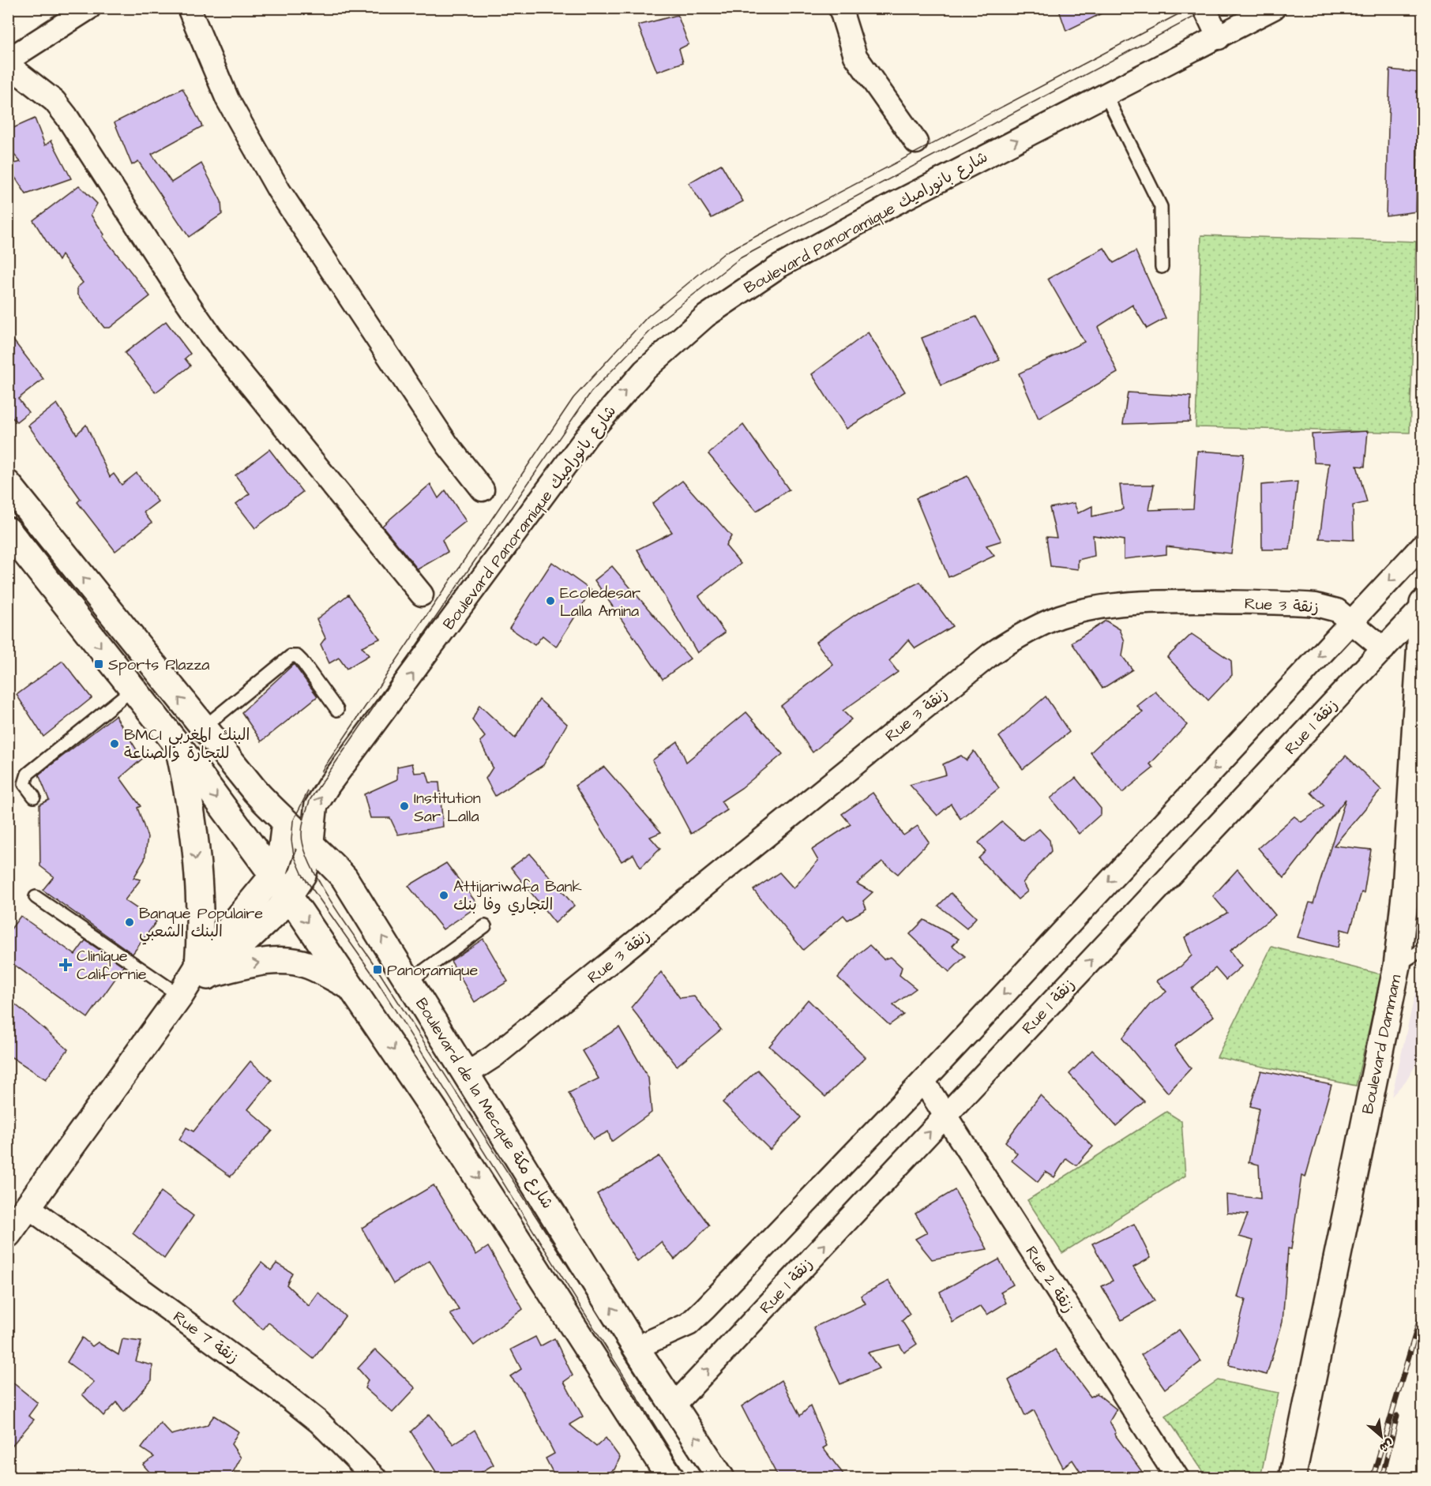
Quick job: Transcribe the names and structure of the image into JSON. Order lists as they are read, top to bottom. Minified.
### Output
{"streets":{"main road":["Boulevard Panoramique شارع بانوراميك","Boulevard Dammam","Boulevard de la Mecque شارع مكة"],"street":["Rue 3 زنقة","Rue 1 زنقة","Rue 2 زنقة","Rue 7 زنقة"]},"crossings":[["Boulevard Panoramique شارع بانوراميك","Boulevard de la Mecque شارع مكة"],["Boulevard Panoramique شارع بانوراميك","Rue 7 زنقة"],["Rue 3 زنقة","Rue 1 زنقة"],["Rue 3 زنقة","Boulevard de la Mecque شارع مكة"],["Rue 1 زنقة","Boulevard Dammam"],["Rue 1 زنقة","Boulevard de la Mecque شارع مكة"],["Rue 1 زنقة","Rue 2 زنقة"]],"one_way":["Boulevard Panoramique شارع بانوراميك"],"places":{"other":["Ecoledesar Lalla Amina","BMCI البنك المغربي للتجارة والصناعة","Institution Sar Lalla","Attijariwafa Bank التجاري وفا بنك","Banque Populaire البنك الشعبي"],"transit":["Sports Plazza","Panoramique"],"health":["Clinique Californie"]},"north":"bottom right"}
